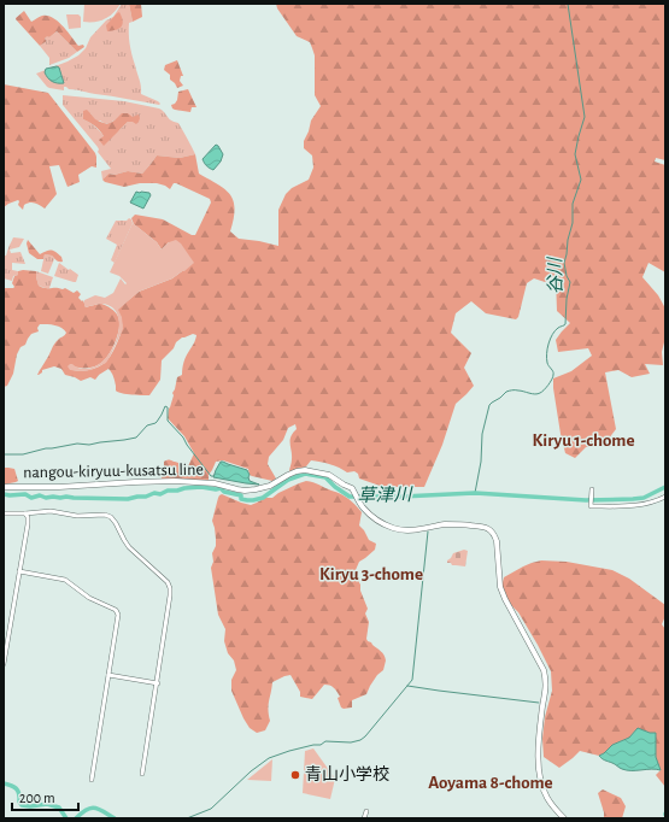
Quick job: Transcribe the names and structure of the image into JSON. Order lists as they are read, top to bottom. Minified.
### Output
{"streets":{"main road":["nangou-kiryuu-kusatsu line"]},"districts":["Kiryu 1-chome","Kiryu 3-chome","Aoyama 8-chome"],"water":["谷川","草津川"],"places":["青山小学校"],"scale_bar":"200 m"}
